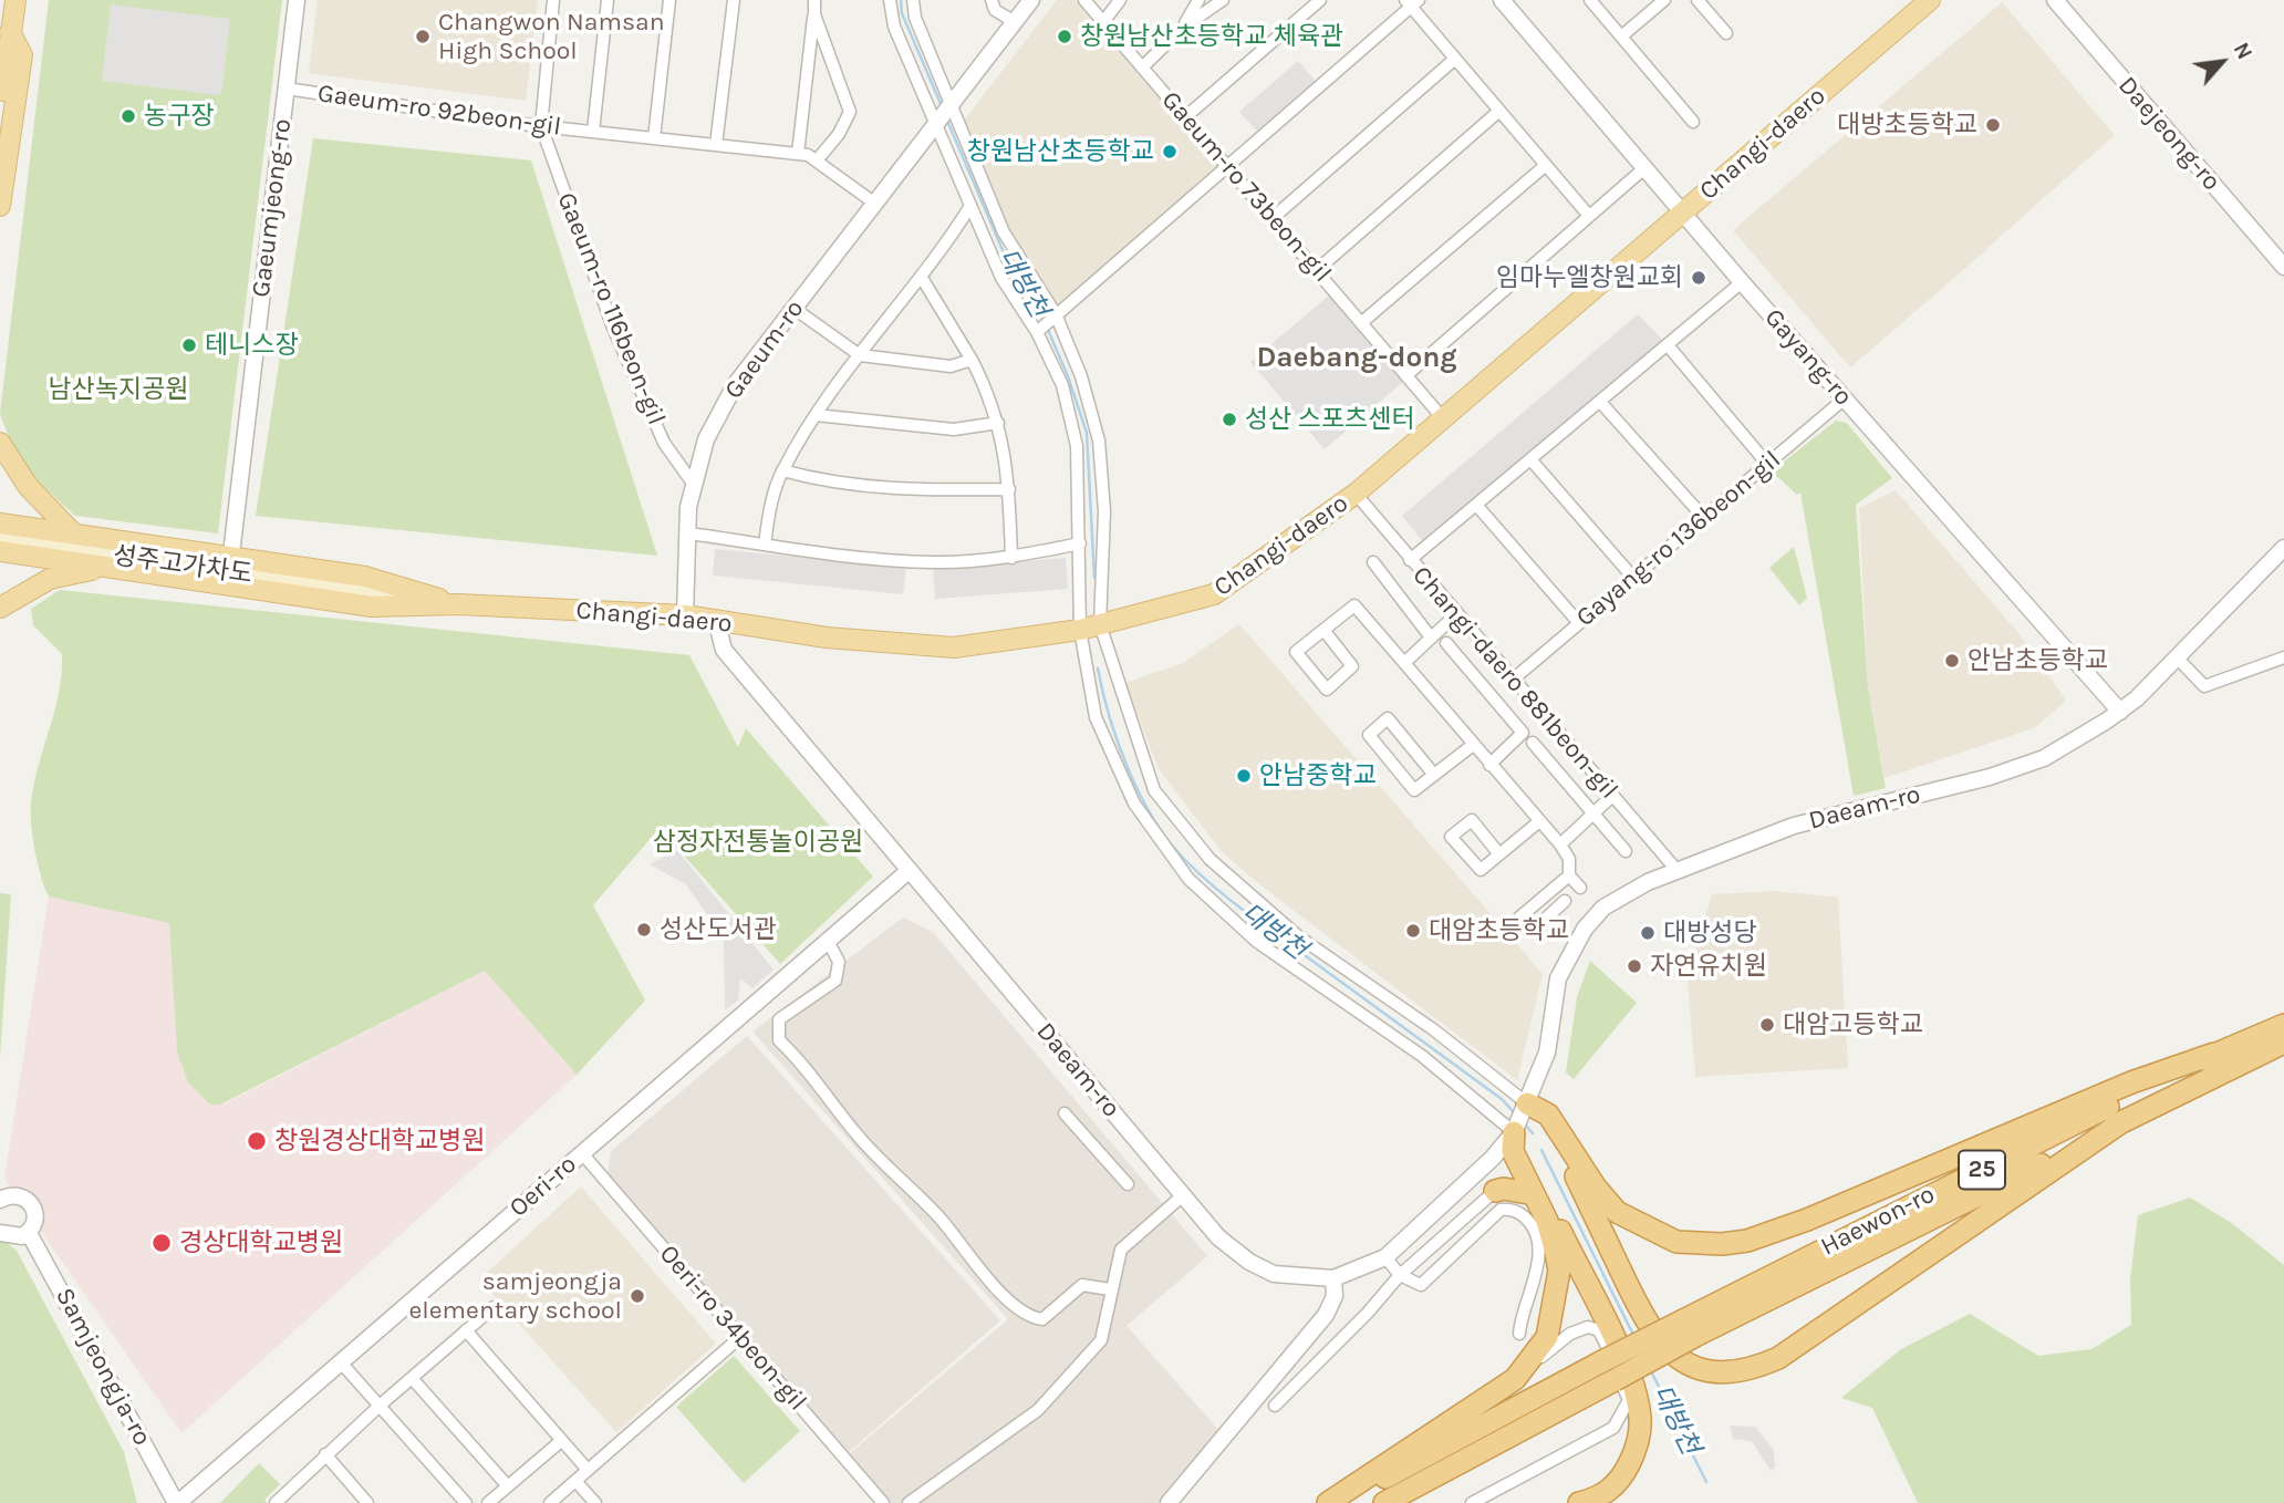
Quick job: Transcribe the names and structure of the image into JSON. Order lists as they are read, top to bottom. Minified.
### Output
{"streets":{"highway":["25","Haewon-ro"],"main road":["Changi-daero","성주고가차도"],"street":["Gaeum-ro 92beon-gil","Daejeong-ro","Gaeum-ro 73beon-gil","Gaeumjeong-ro","Gaeum-ro 116beon-gil","Gaeum-ro","Gayang-ro","Gayang-ro 136beon-gil","Changi-daero 881beon-gil","Daeam-ro","Oeri-ro","Oeri-ro 34beon-gil","Samjeongja-ro"]},"crossings":[["Gaeum-ro 92beon-gil","Gaeumjeong-ro"],["Gaeum-ro 92beon-gil","Gaeum-ro 116beon-gil"],["Gaeum-ro 92beon-gil","Gaeum-ro"],["Changi-daero","Gaeum-ro 73beon-gil"],["Changi-daero","Gaeum-ro"],["Changi-daero","Gayang-ro"],["Changi-daero","성주고가차도"],["Changi-daero","Changi-daero 881beon-gil"],["Changi-daero","Daeam-ro"],["Gaeum-ro 116beon-gil","Gaeum-ro"],["Gayang-ro","Gayang-ro 136beon-gil"],["Gayang-ro","Daeam-ro"],["Gayang-ro 136beon-gil","Changi-daero 881beon-gil"],["Changi-daero 881beon-gil","Daeam-ro"],["Daeam-ro","Oeri-ro"],["25","Haewon-ro"],["Oeri-ro","Oeri-ro 34beon-gil"],["Oeri-ro","Samjeongja-ro"]],"districts":["Daebang-dong"],"water":["대방천"],"parks":["남산녹지공원","삼정자전통놀이공원"],"places":["Changwon Namsan High School","창원남산초등학교 체육관","농구장","대방초등학교","창원남산초등학교","임마누엘창원교회","테니스장","성산 스포츠센터","안남초등학교","안남중학교","성산도서관","대암초등학교","대방성당","자연유치원","대암고등학교","창원경상대학교병원","경상대학교병원","samjeongja elementary school"],"north":"top right"}
